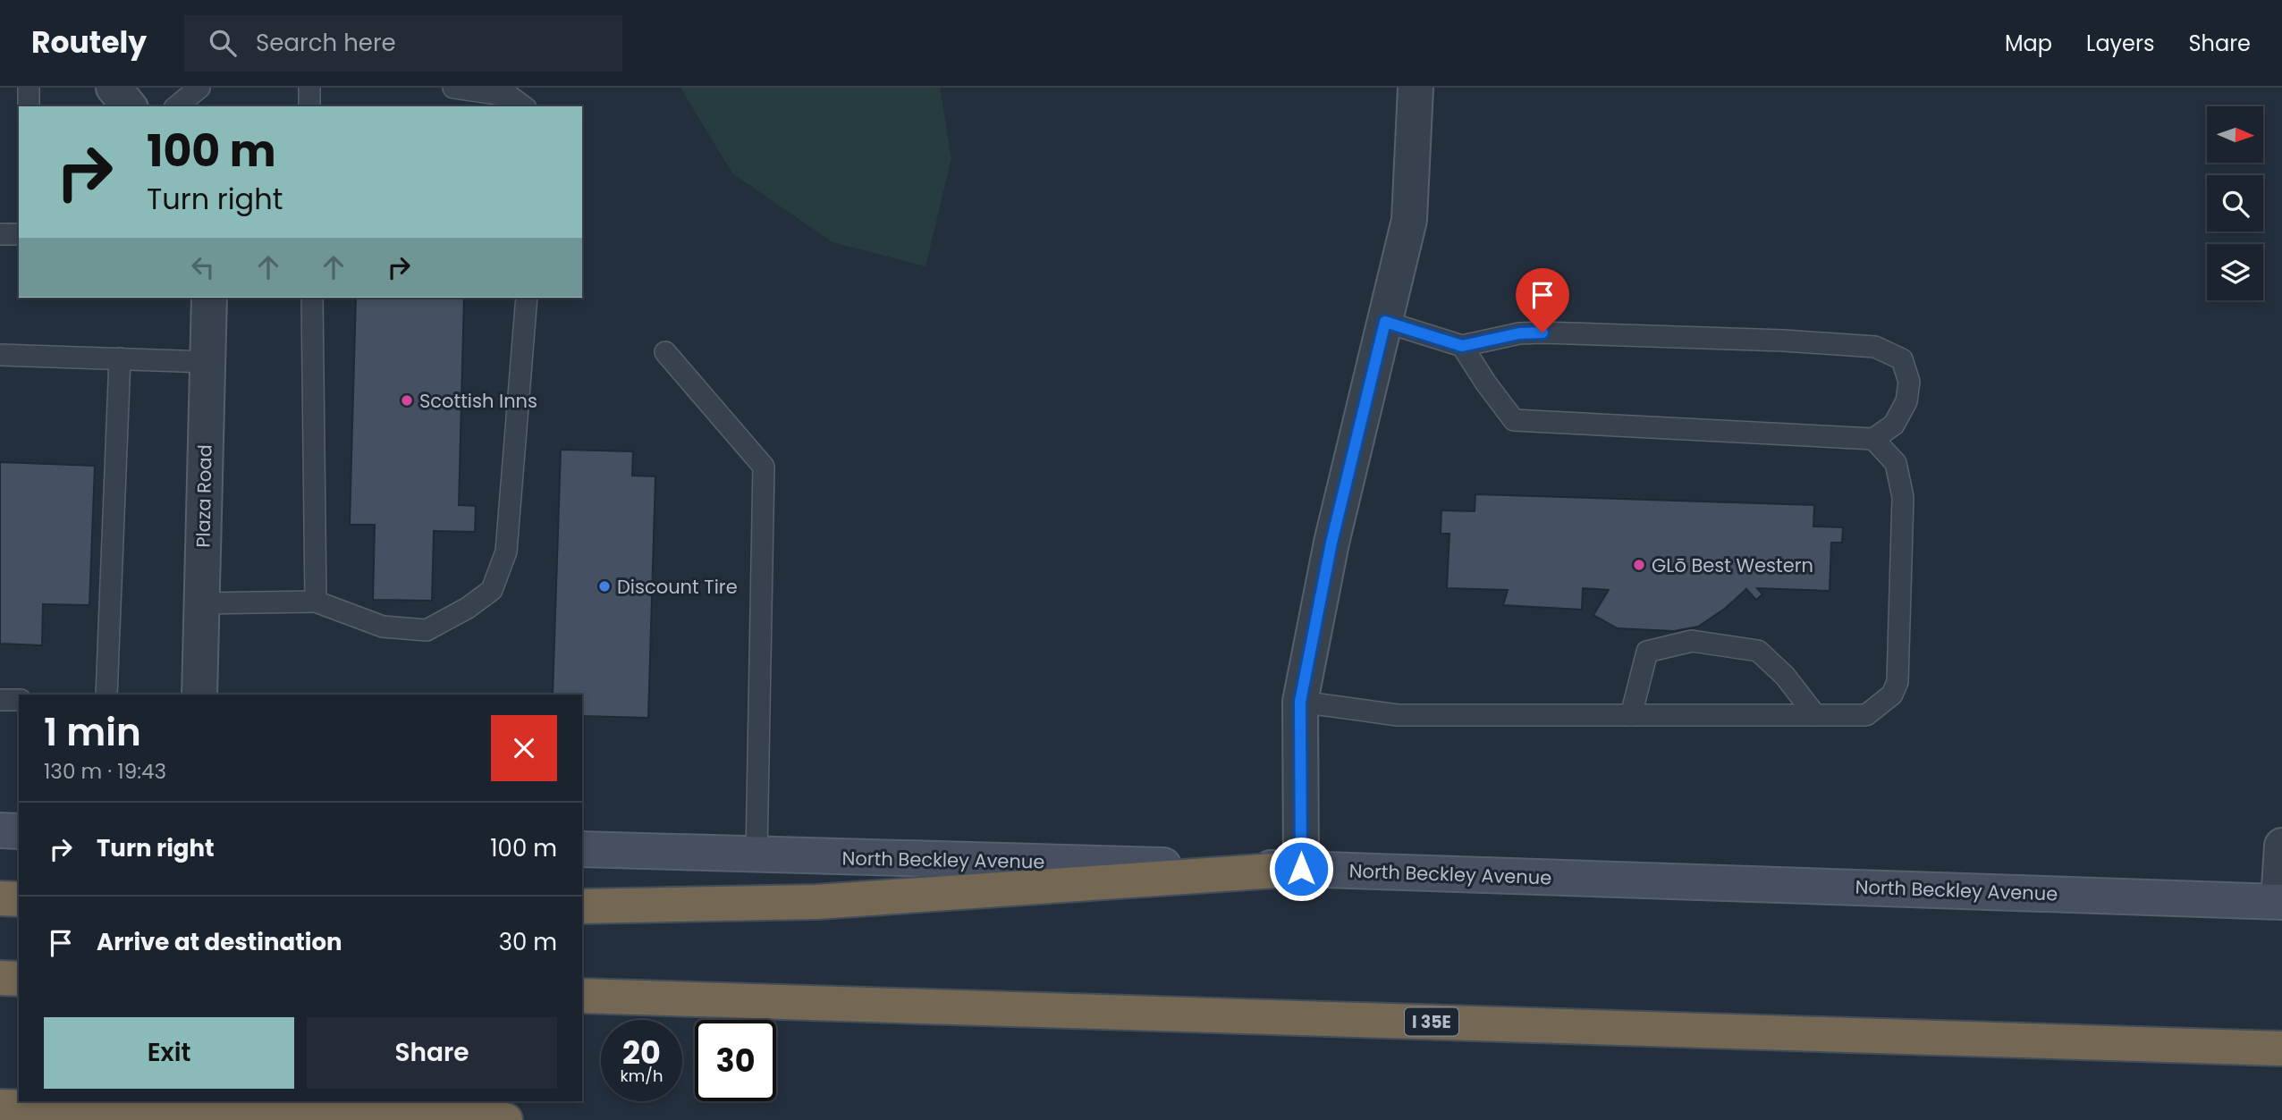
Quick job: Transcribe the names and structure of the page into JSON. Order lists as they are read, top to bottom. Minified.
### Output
{"streets":{"highway":["I 35E"],"main road":["North Beckley Avenue"],"street":["Plaza Road"]},"places":["Scottish Inns","GLō Best Western","Discount Tire"],"north":"right","page":{"header":"Routely","search":"Search here","nav":["Map","Layers","Share"],"turn":["100 m","Turn right"],"heading":["1 min","130 m · 19:43"],"list":[{"name":"Turn right","value":"100 m"},{"name":"Arrive at destination","value":"30 m"}],"buttons":["Exit","Share"],"speed":"20 km/h","limit":"30"}}
